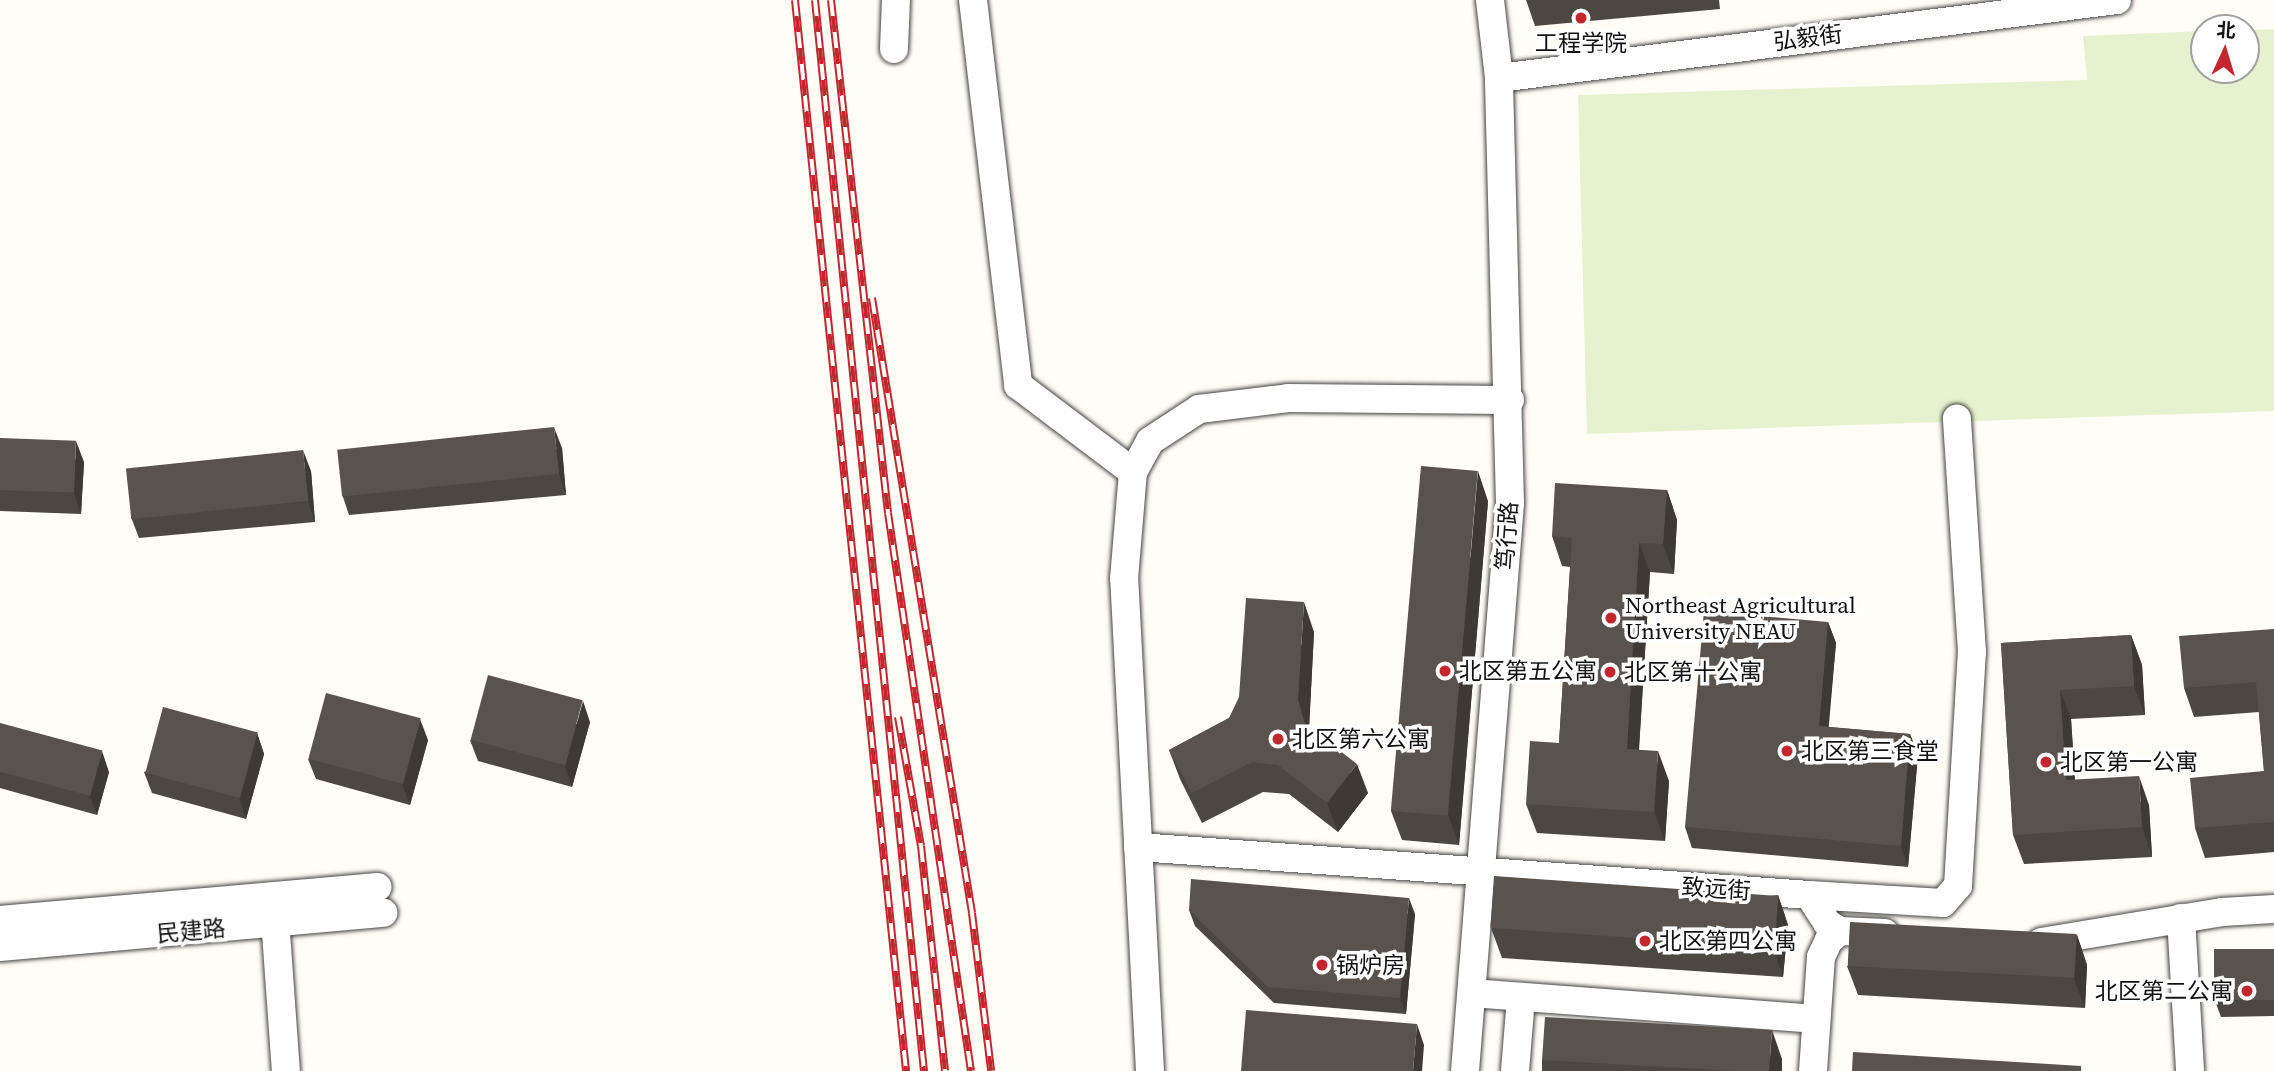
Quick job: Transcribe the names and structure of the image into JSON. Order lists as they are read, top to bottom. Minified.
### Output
{"streets":{"street":["弘毅街","笃行路","致远街","民建路"]},"crossings":[["弘毅街","笃行路"],["笃行路","致远街"]],"places":["工程学院","Northeast Agricultural University NEAU","北区第五公寓","北区第十公寓","北区第六公寓","北区第三食堂","北区第一公寓","北区第四公寓","锅炉房","北区第二公寓"],"north":"top"}
